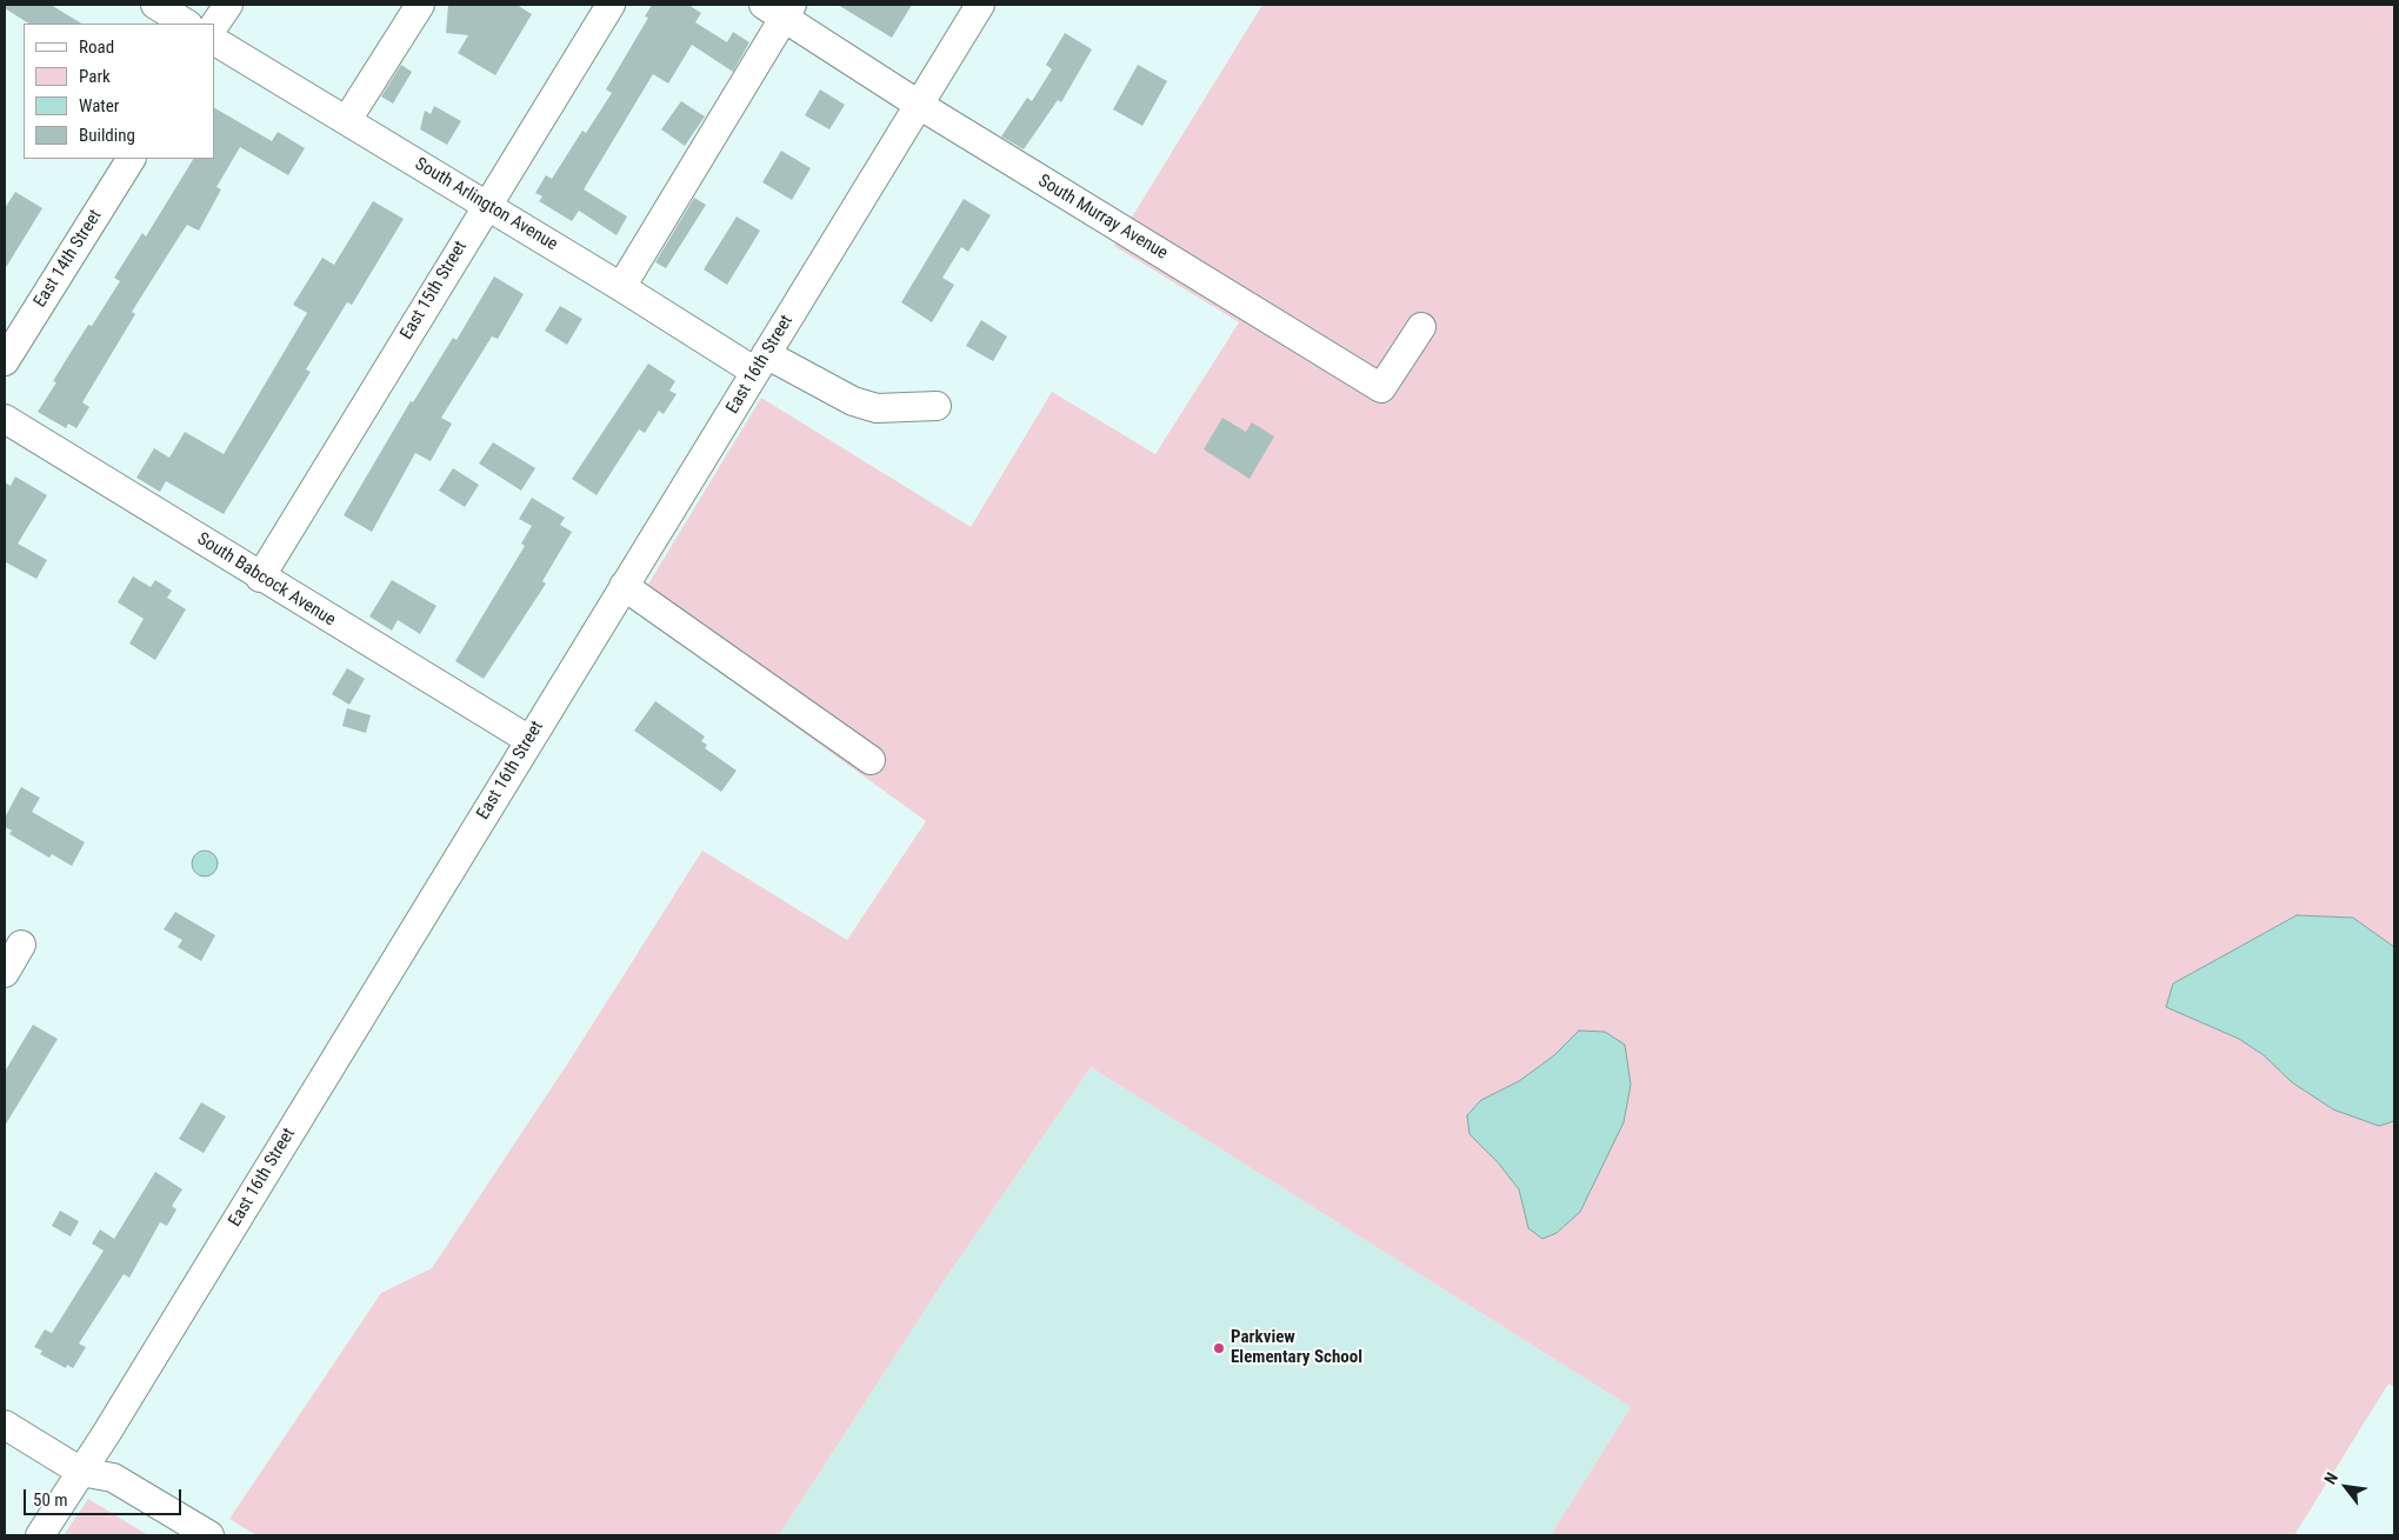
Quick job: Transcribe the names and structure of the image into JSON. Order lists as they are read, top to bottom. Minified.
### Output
{"streets":{"street":["South Arlington Avenue","South Murray Avenue","East 14th Street","East 15th Street","East 16th Street","South Babcock Avenue"]},"crossings":[["South Arlington Avenue","East 15th Street"],["South Arlington Avenue","East 16th Street"],["South Murray Avenue","East 16th Street"],["East 15th Street","South Babcock Avenue"],["East 16th Street","South Babcock Avenue"]],"places":["Parkview Elementary School"],"legend":["Road","Park","Water","Building"],"scale_bar":"50 m","north":"top left"}
